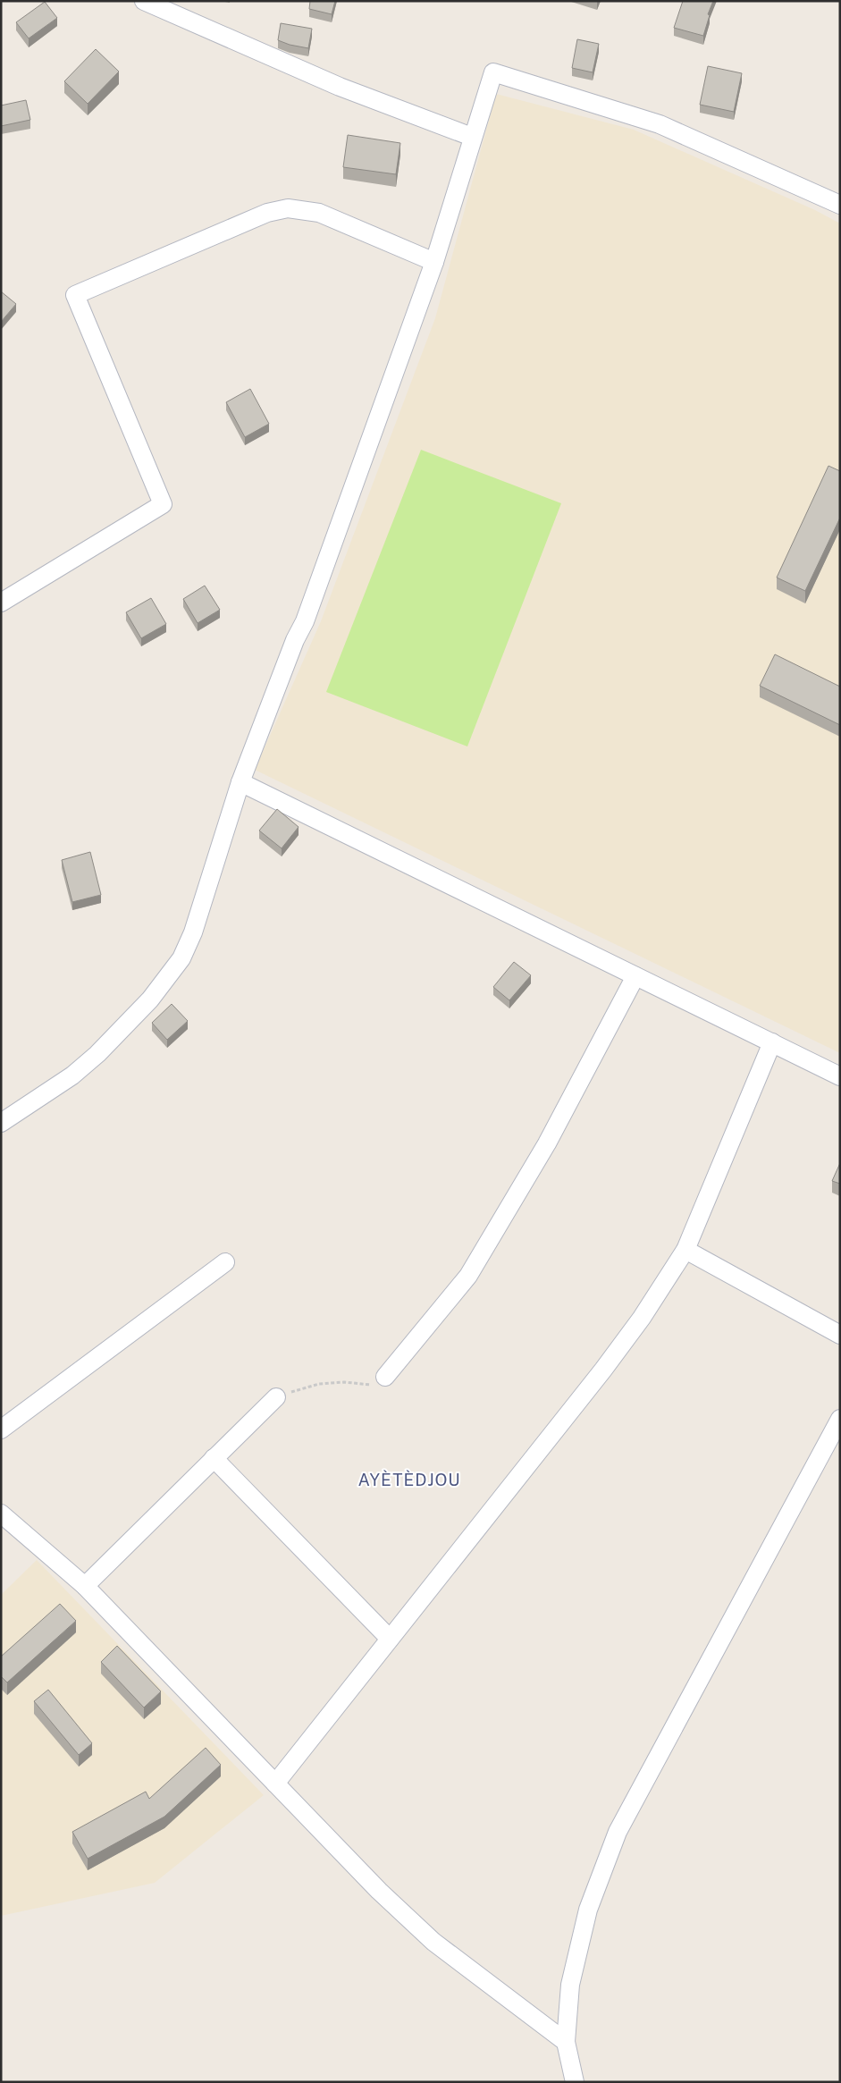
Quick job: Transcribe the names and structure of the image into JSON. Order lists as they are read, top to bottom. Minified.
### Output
{"districts":["AYÈTÈDJOU"]}
